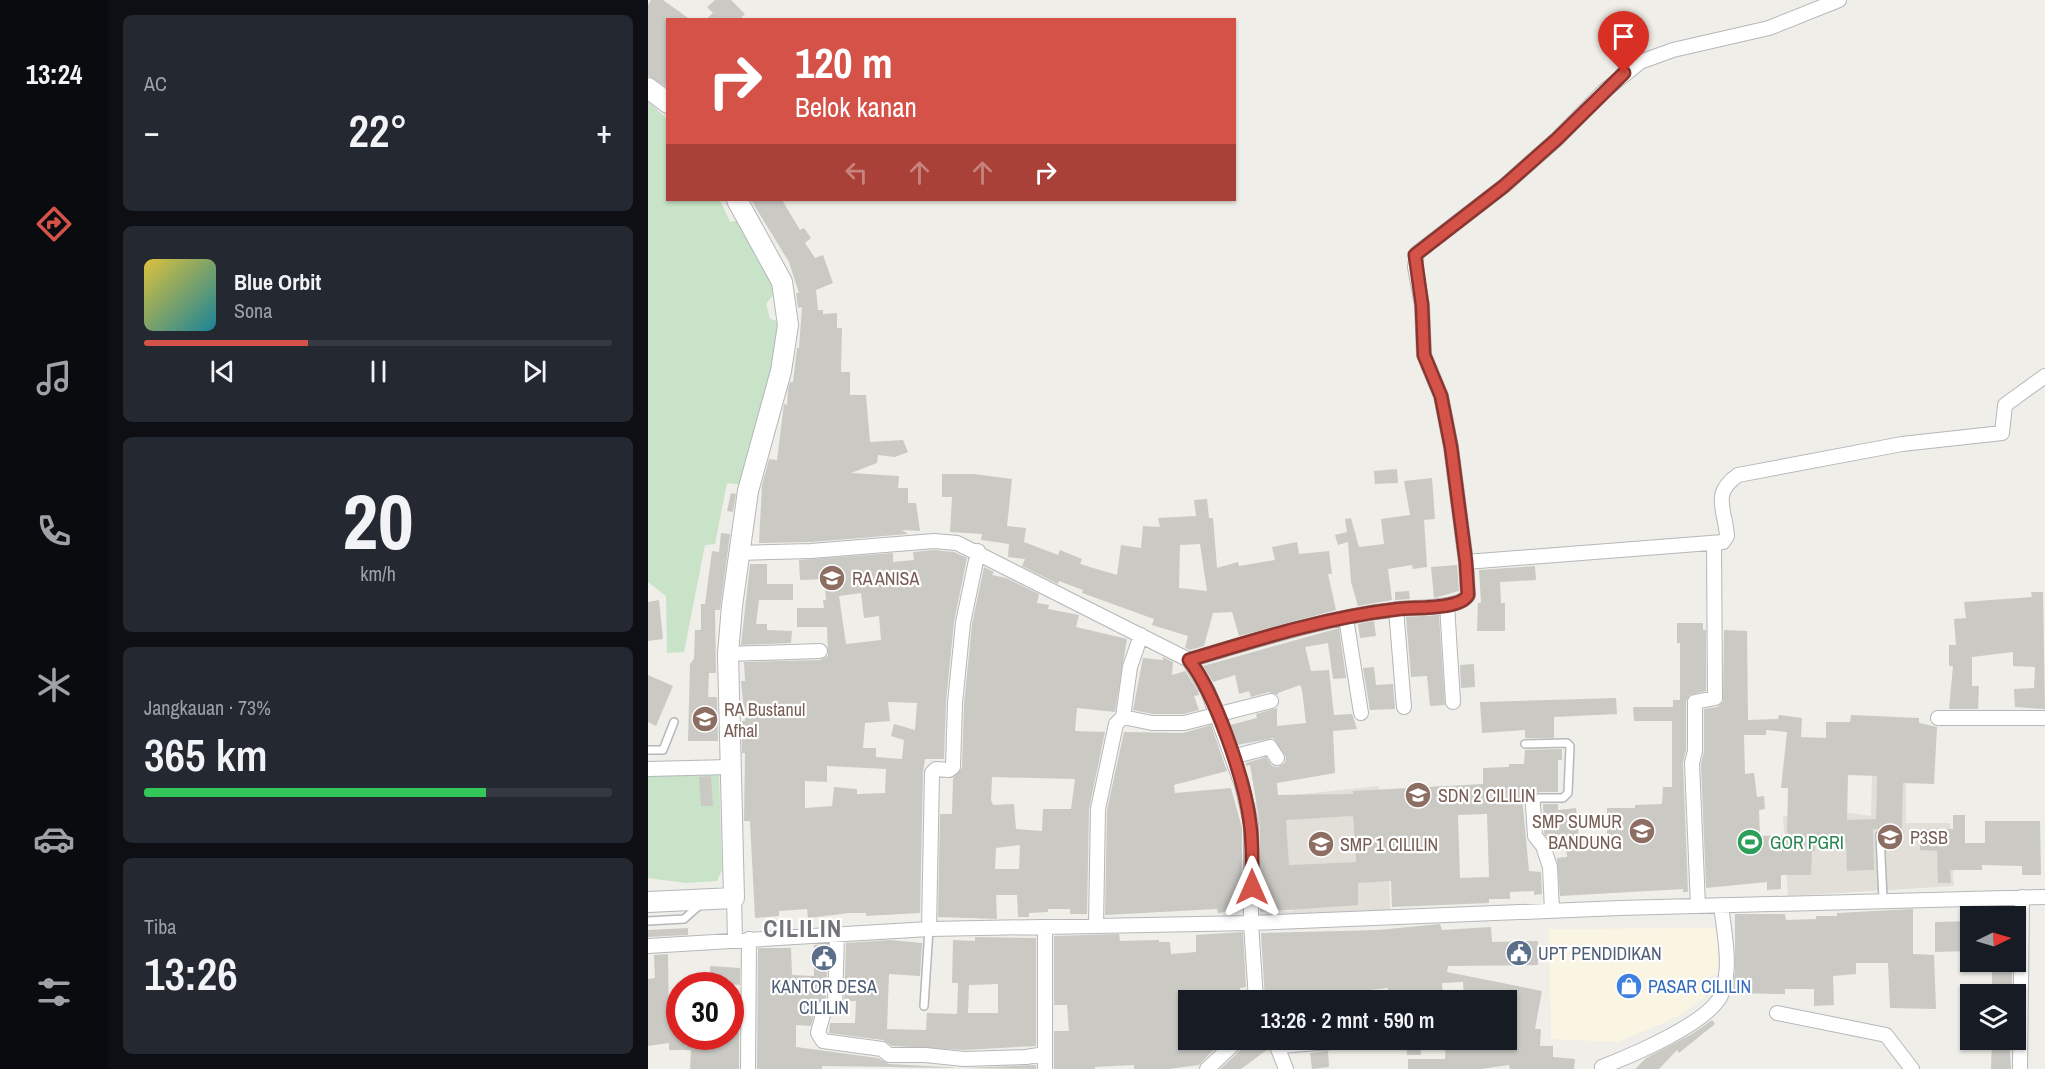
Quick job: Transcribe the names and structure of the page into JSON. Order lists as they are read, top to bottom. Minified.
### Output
{"districts":["CILILIN"],"places":{"school or university":["RA ANISA","RA Bustanul Afhal","SDN 2 CILILIN","SMP SUMUR BANDUNG","P3SB","SMP 1 CILILIN"],"sports":["GOR PGRI"],"public building":["UPT PENDIDIKAN","KANTOR DESA CILILIN"],"shop":["PASAR CILILIN"]},"north":"right","page":{"tabs":"13:24","tile":["AC",["20","km/h"],["Jangkauan · 73%","365 km"],["Tiba","13:26"]],"turn":["120 m","Belok kanan"],"heat":["−","22°","+"],"song":["Blue Orbit","Sona"],"limit":"30","trip":"13:26 · 2 mnt · 590 m"}}
